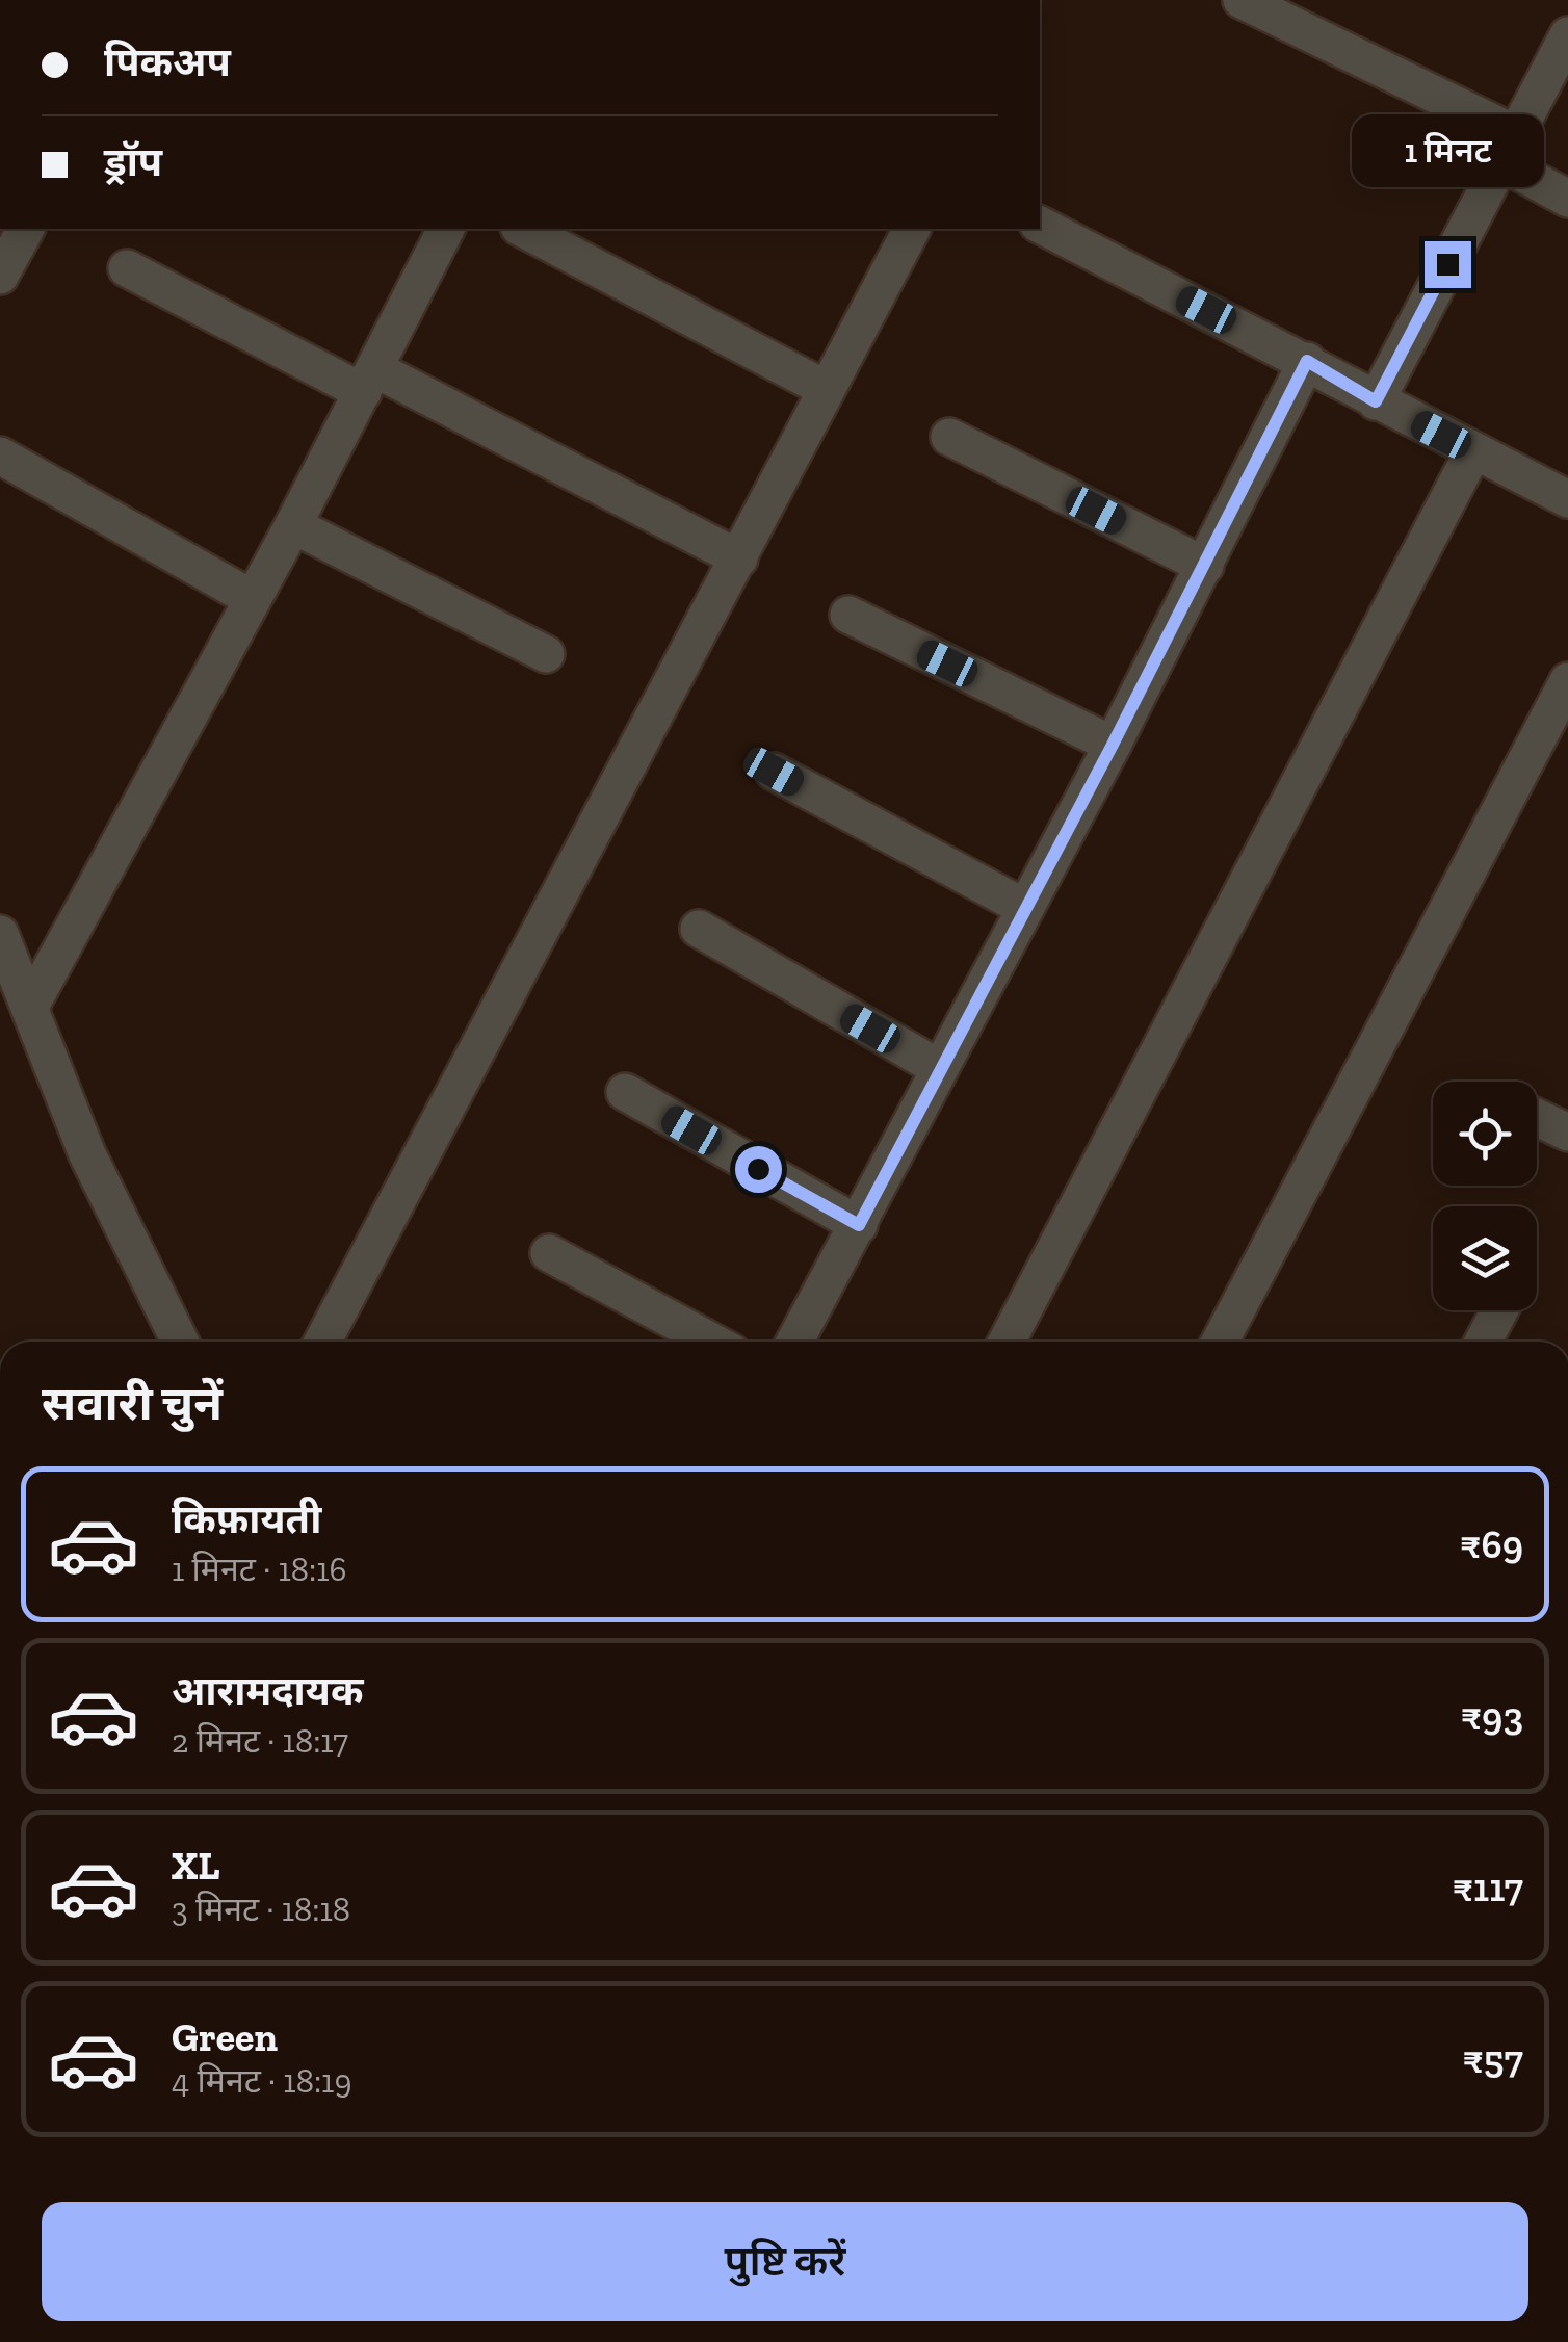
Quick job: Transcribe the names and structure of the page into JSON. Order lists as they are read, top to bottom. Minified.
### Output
{"page":{"banner":["पिकअप","ड्रॉप"],"bubble":"1 मिनट","heading":"सवारी चुनें","list":[{"name":"किफ़ायती","note":"1 मिनट · 18:16","value":"₹69"},{"name":"आरामदायक","note":"2 मिनट · 18:17","value":"₹93"},{"name":"XL","note":"3 मिनट · 18:18","value":"₹117"},{"name":"Green","note":"4 मिनट · 18:19","value":"₹57"}],"buttons":"पुष्टि करें"}}
